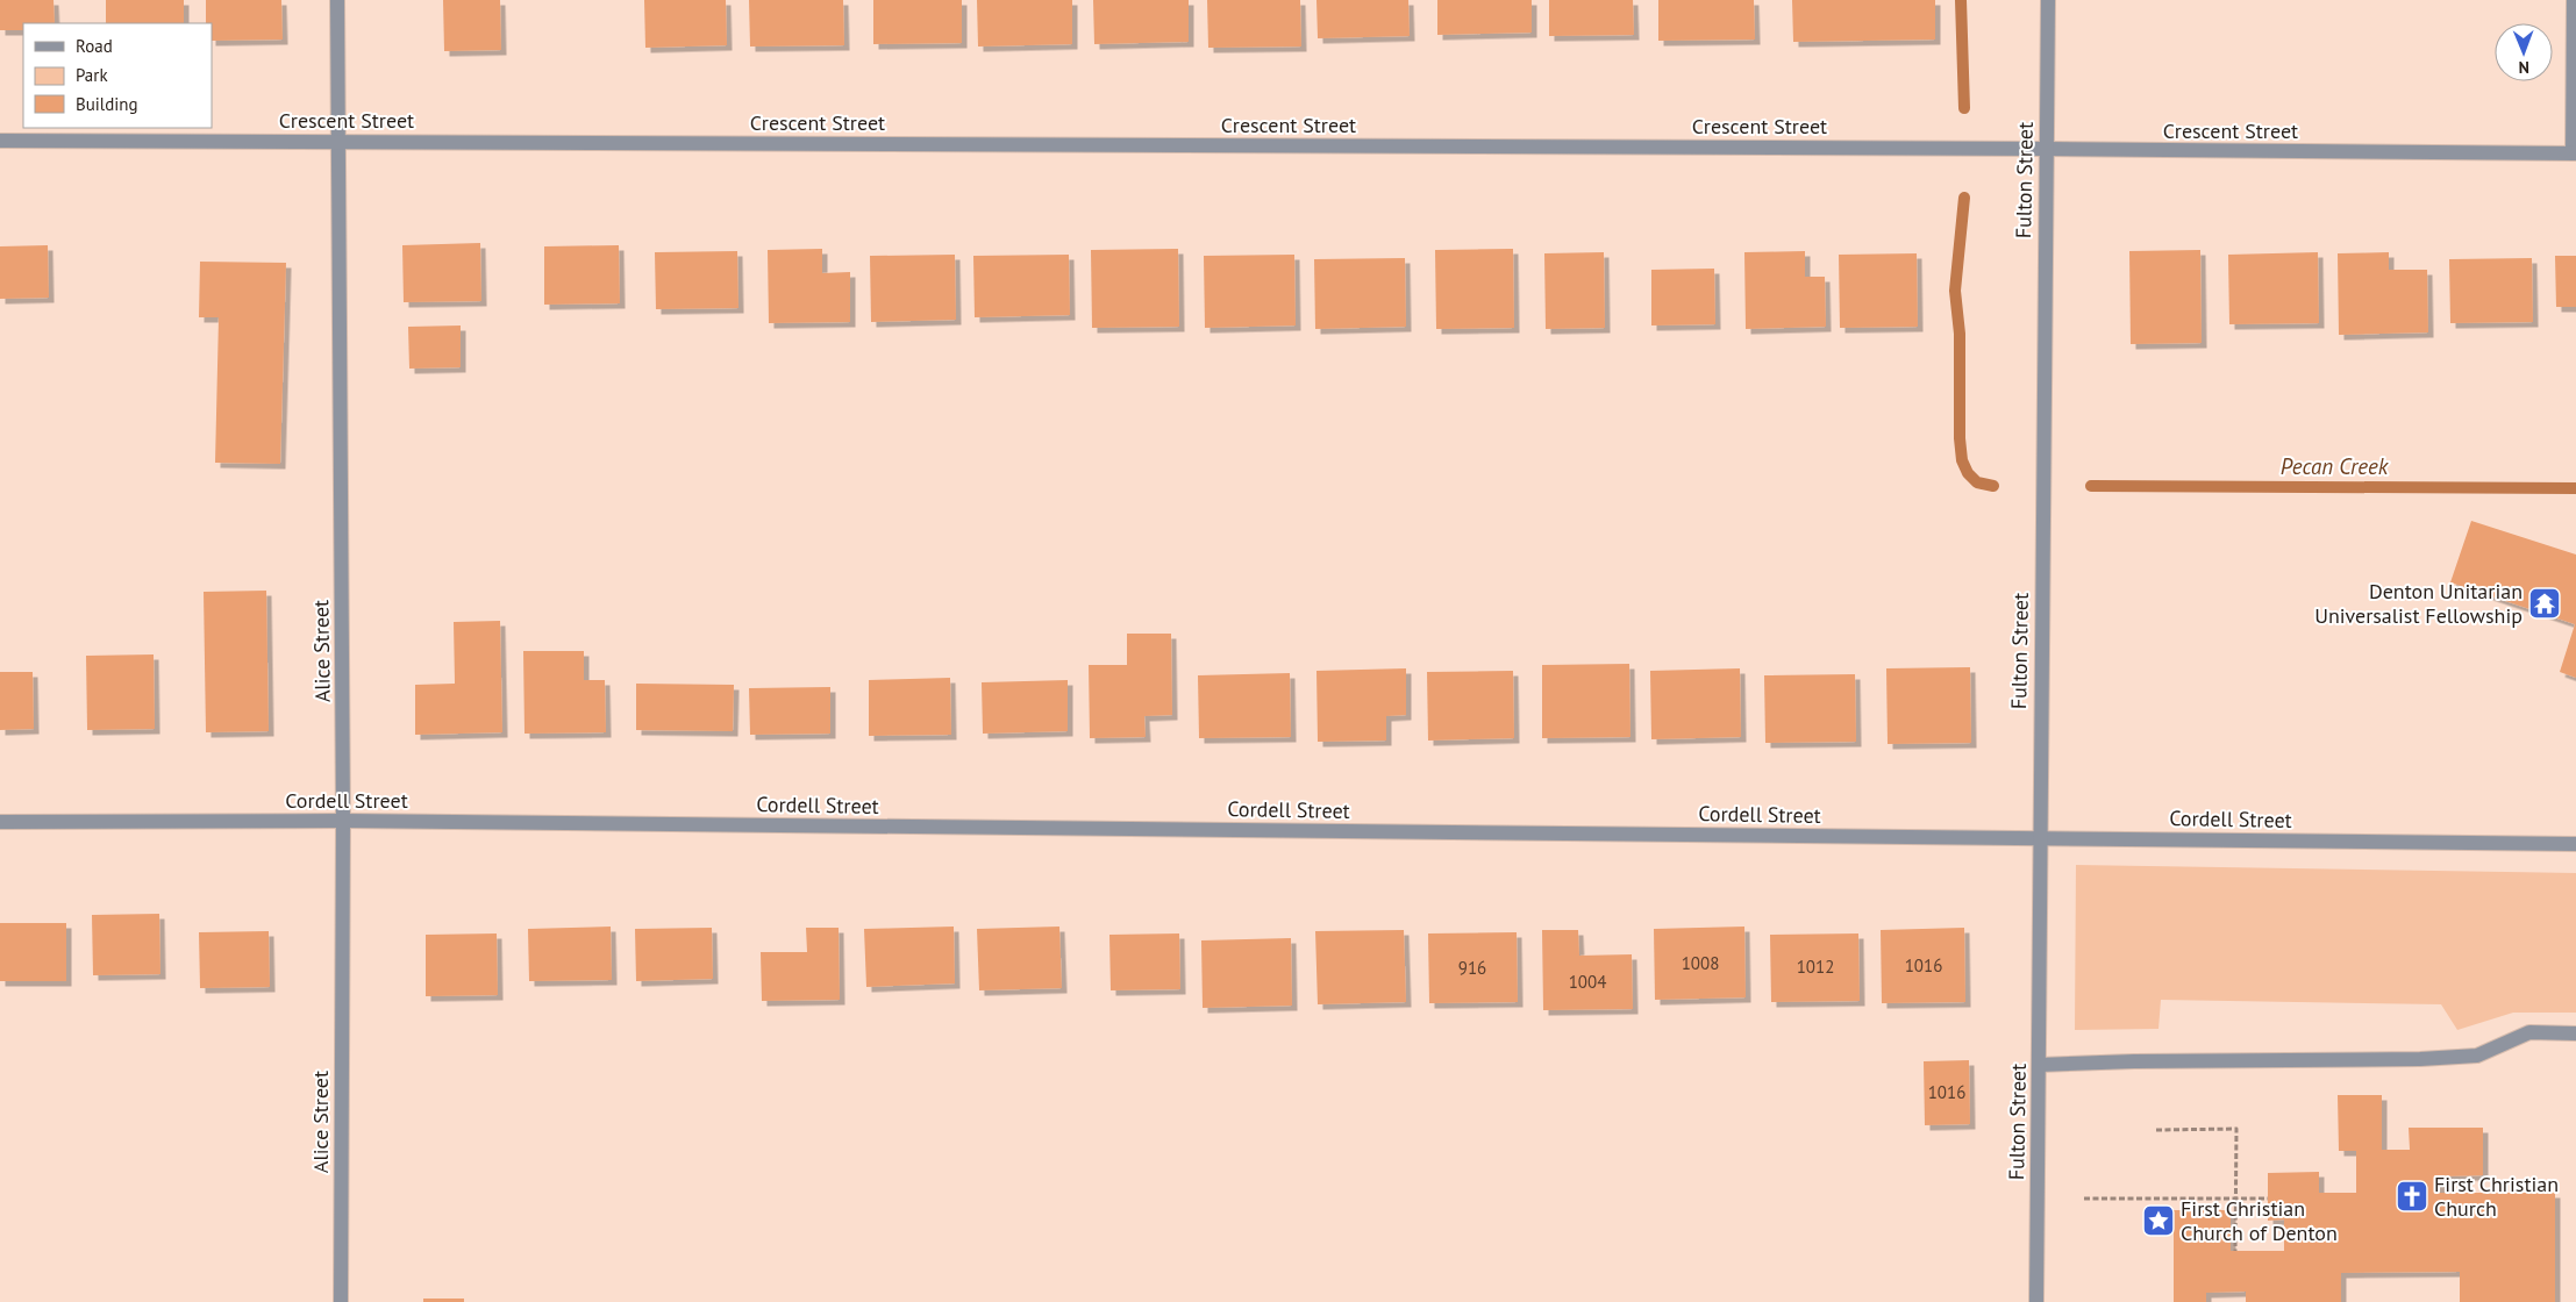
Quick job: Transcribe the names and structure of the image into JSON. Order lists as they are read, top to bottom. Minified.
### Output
{"streets":{"street":["Crescent Street","Fulton Street","Alice Street","Cordell Street"]},"crossings":[["Crescent Street","Fulton Street"],["Crescent Street","Alice Street"],["Fulton Street","Cordell Street"],["Alice Street","Cordell Street"]],"water":["Pecan Creek"],"places":{"temple":["Denton Unitarian Universalist Fellowship"],"church":["First Christian Church"],"place":["First Christian Church of Denton"]},"house_numbers":["1008","1016","1012","916","1004","1016"],"legend":["Road","Park","Building"],"north":"bottom"}
